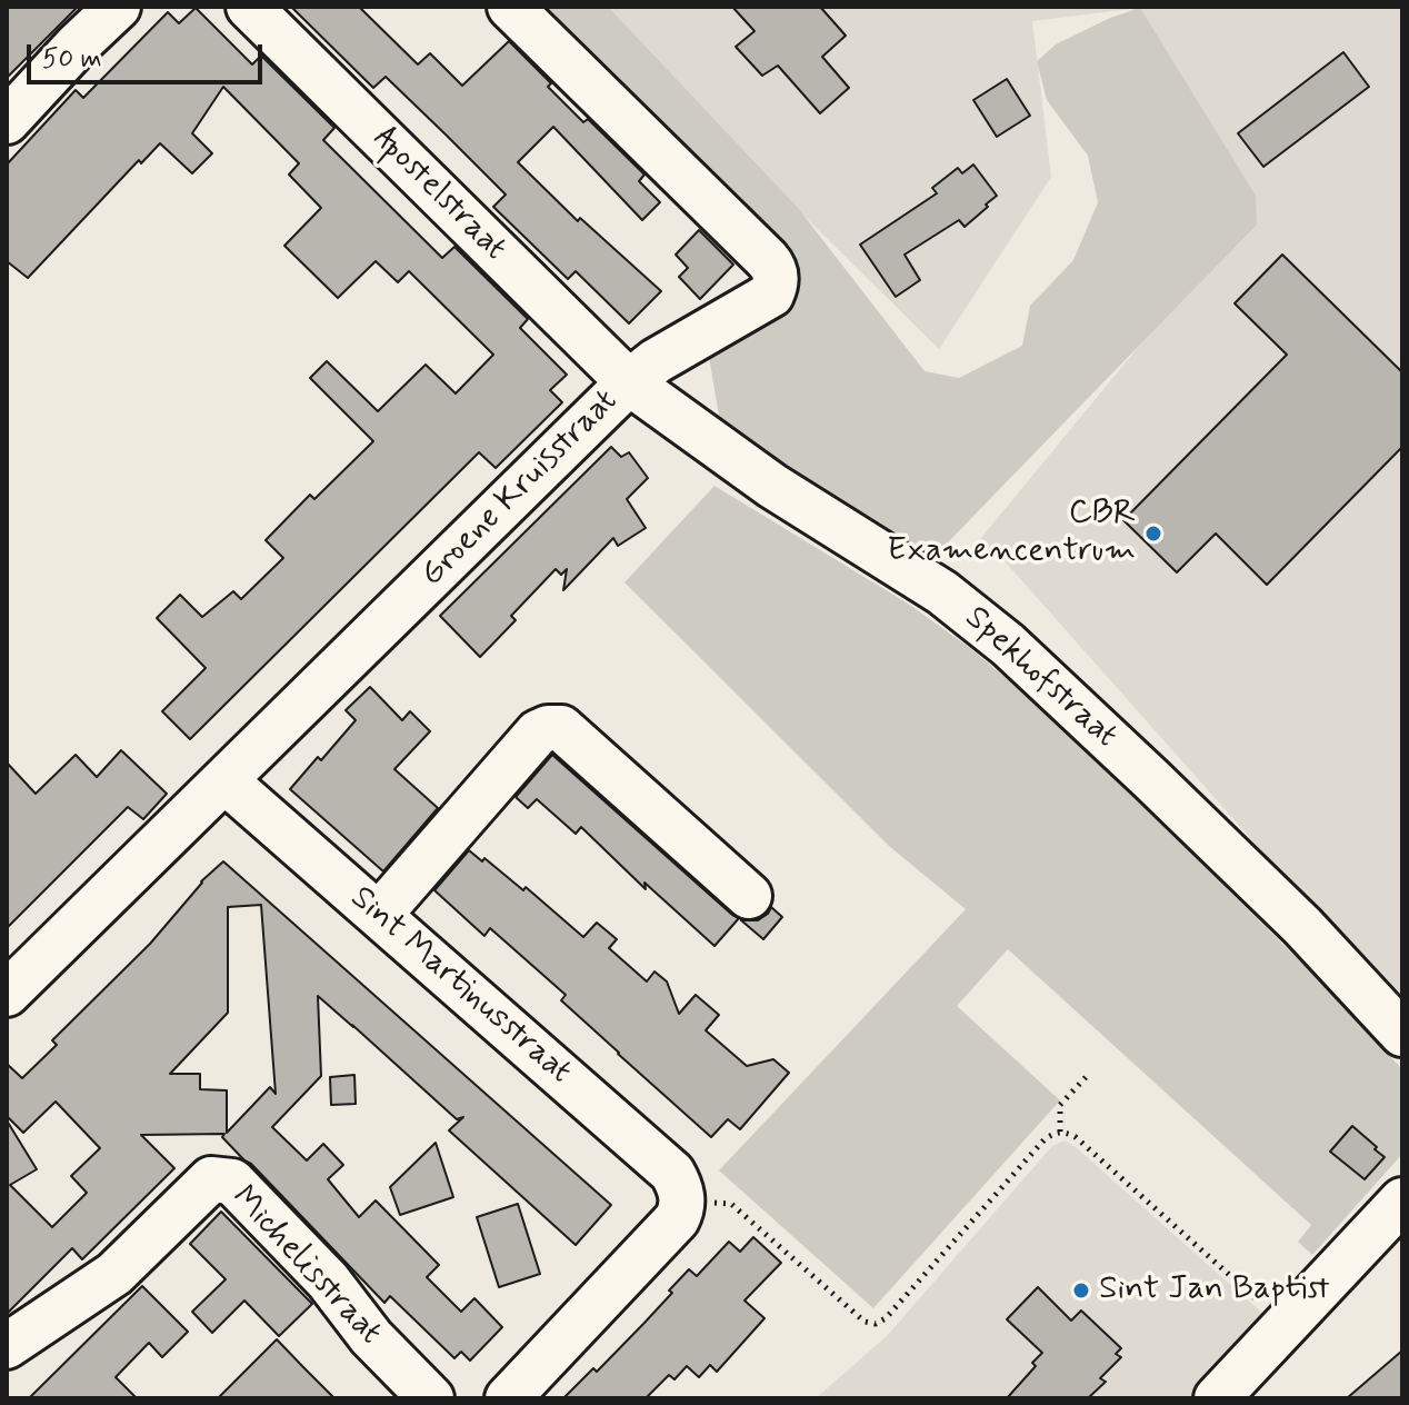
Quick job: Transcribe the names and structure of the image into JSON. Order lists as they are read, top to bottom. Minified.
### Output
{"streets":{"street":["Apostelstraat","Groene Kruisstraat","Spekhofstraat","Sint Martinusstraat","Michelisstraat"]},"crossings":[["Apostelstraat","Groene Kruisstraat"],["Apostelstraat","Spekhofstraat"],["Groene Kruisstraat","Spekhofstraat"],["Groene Kruisstraat","Sint Martinusstraat"]],"places":["CBR Examencentrum","Sint Jan Baptist"],"scale_bar":"50 m"}
